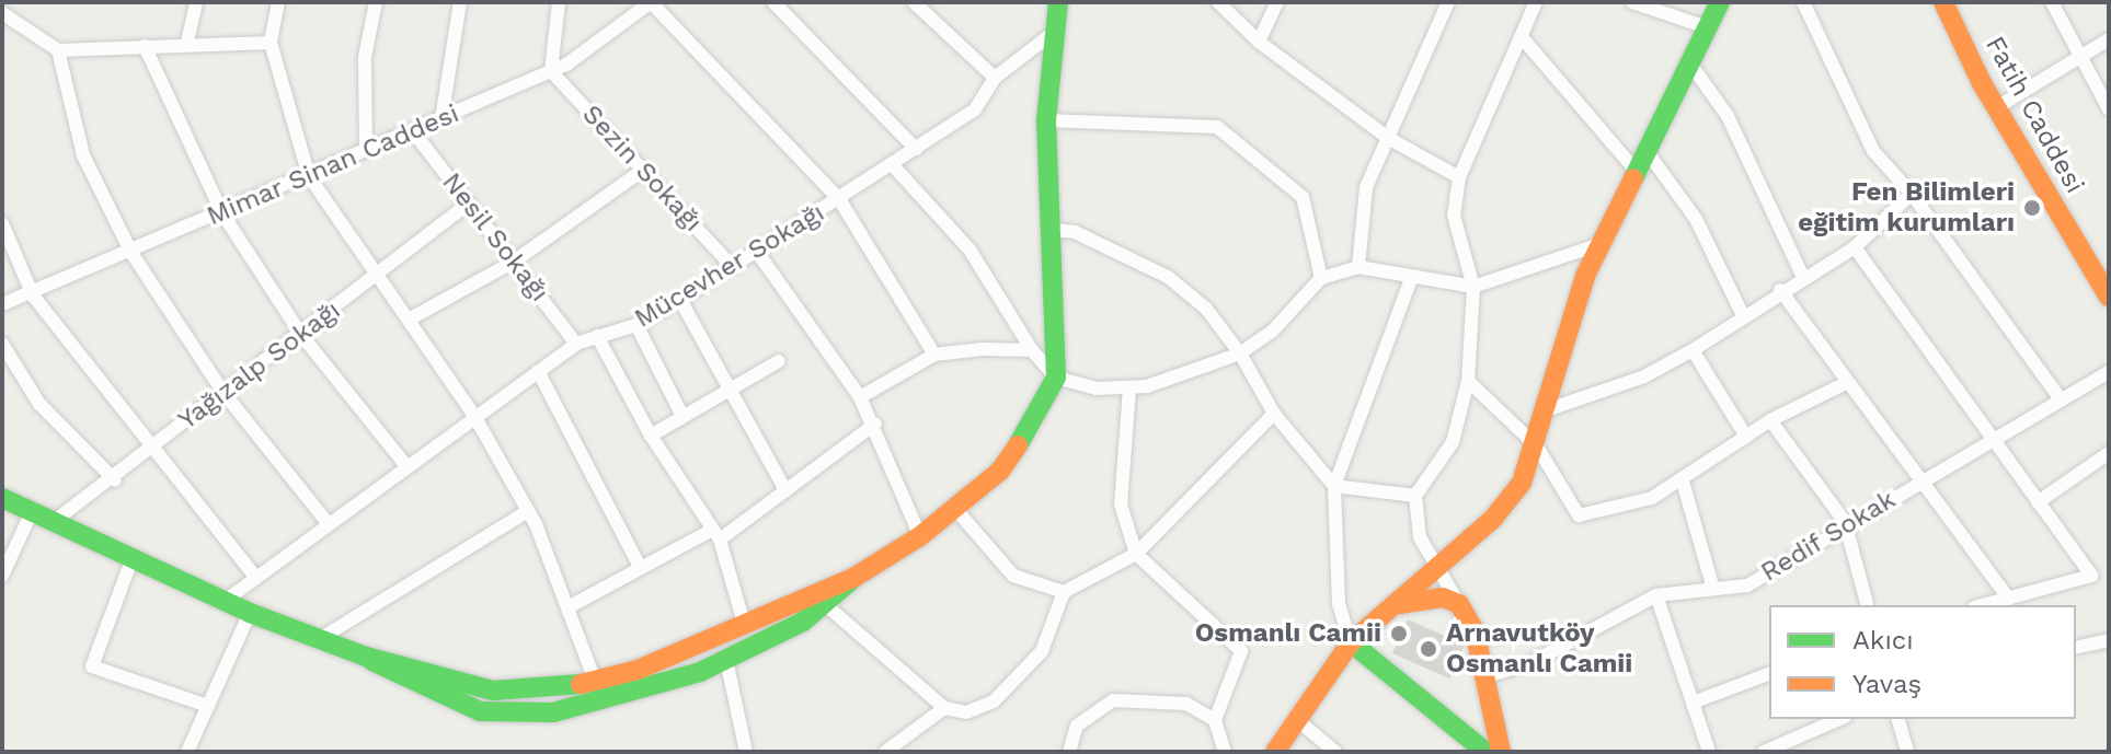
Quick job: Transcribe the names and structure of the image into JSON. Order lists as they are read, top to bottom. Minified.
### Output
{"streets":{"main road":["Fatih Caddesi"],"street":["Mimar Sinan Caddesi","Sezin Sokağı","Nesil Sokağı","Mücevher Sokağı","Yağızalp Sokağı","Redif Sokak"]},"crossings":[["Mimar Sinan Caddesi","Sezin Sokağı"],["Mimar Sinan Caddesi","Nesil Sokağı"],["Sezin Sokağı","Mücevher Sokağı"],["Nesil Sokağı","Mücevher Sokağı"],["Nesil Sokağı","Yağızalp Sokağı"]],"places":["Fen Bilimleri eğitim kurumları","Osmanlı Camii","Arnavutköy Osmanlı Camii"],"legend":["Akıcı","Yavaş"]}
